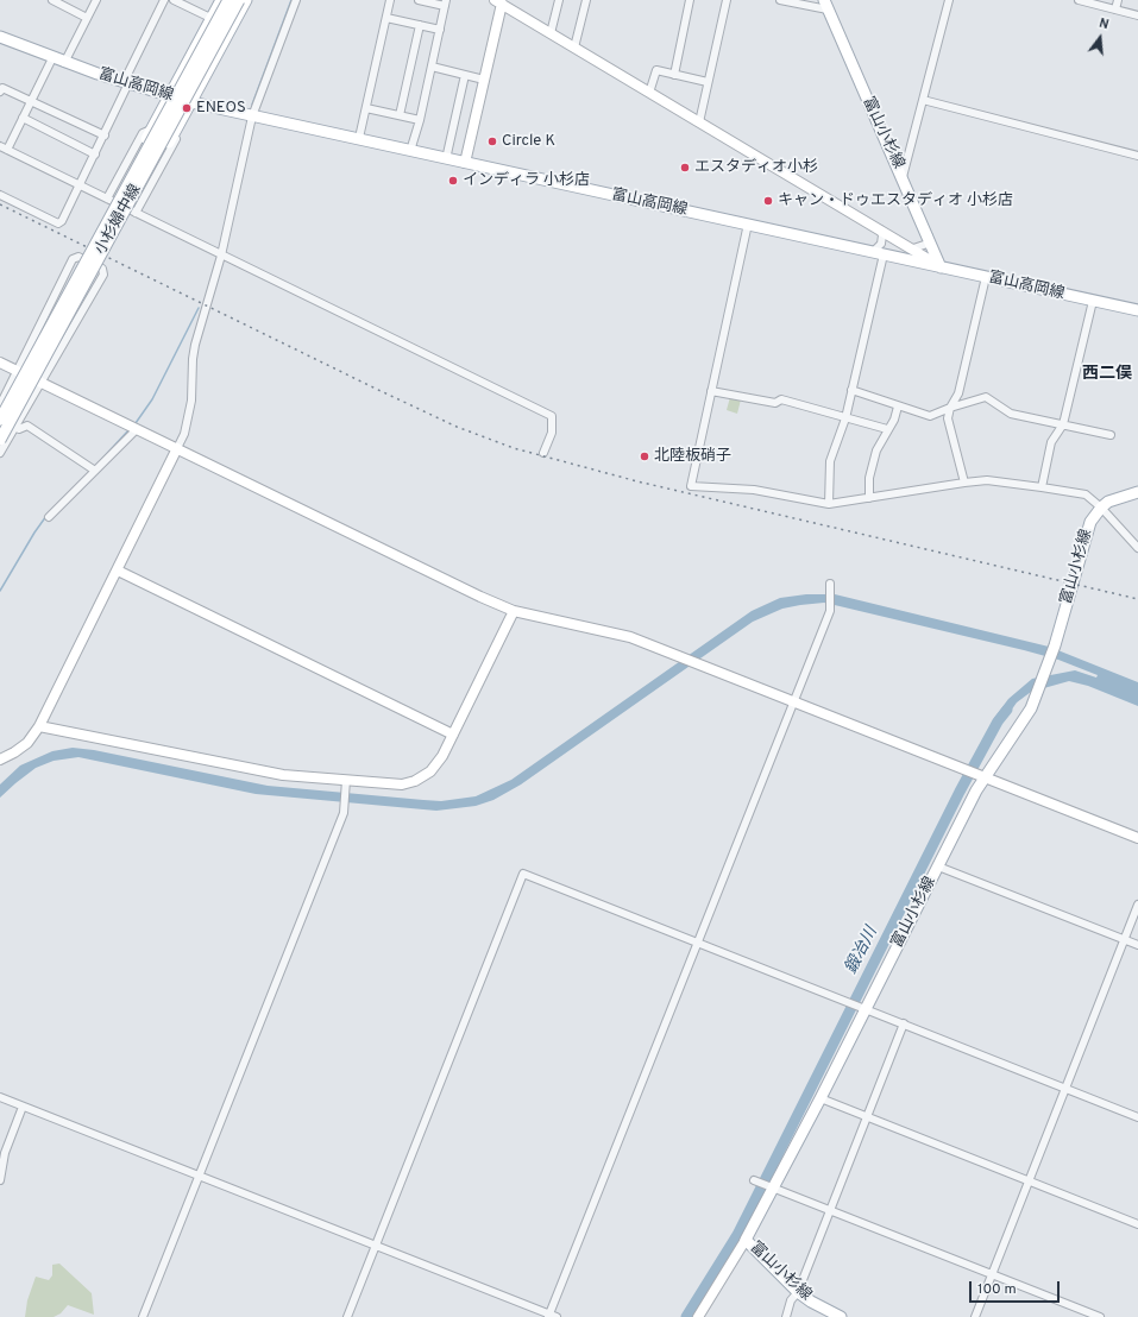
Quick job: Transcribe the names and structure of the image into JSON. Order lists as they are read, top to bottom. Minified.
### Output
{"streets":{"main road":["富山高岡線","富山小杉線","小杉婦中線"]},"crossings":[["富山高岡線","富山小杉線"]],"districts":["西二俣"],"water":["鍛冶川"],"places":["ENEOS","Circle K","エスタディオ小杉","インディラ 小杉店","キャン・ドゥエスタディオ 小杉店","北陸板硝子"],"scale_bar":"100 m","north":"top"}
